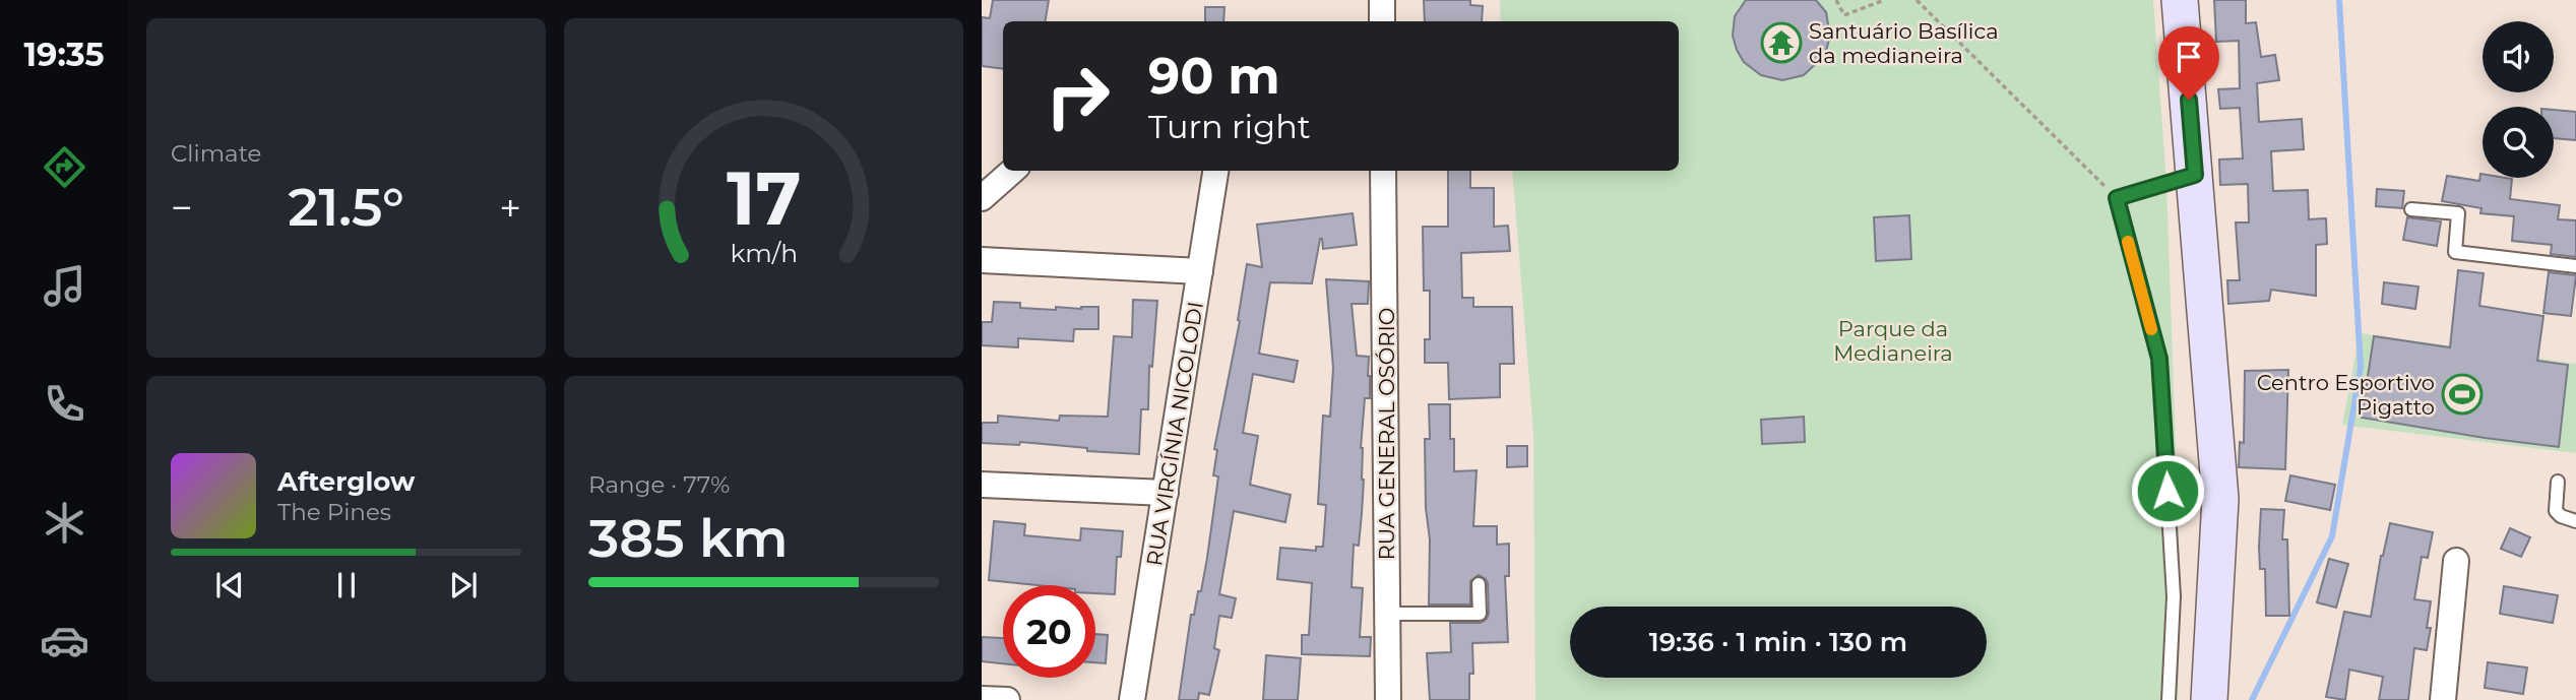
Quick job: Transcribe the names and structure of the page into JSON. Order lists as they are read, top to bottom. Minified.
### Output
{"streets":{"street":["RUA VIRGÍNIA NICOLODI","RUA GENERAL OSÓRIO"]},"parks":["Parque da Medianeira"],"places":{"temple":["Santuário Basílica da medianeira"],"sports":["Centro Esportivo Pigatto"]},"page":{"tabs":"19:35","tile":["Climate",["Range · 77%","385 km"]],"turn":["90 m","Turn right"],"heat":["−","21.5°","+"],"song":["Afterglow","The Pines"],"limit":"20","trip":"19:36 · 1 min · 130 m","gauge":["17","km/h"]}}
